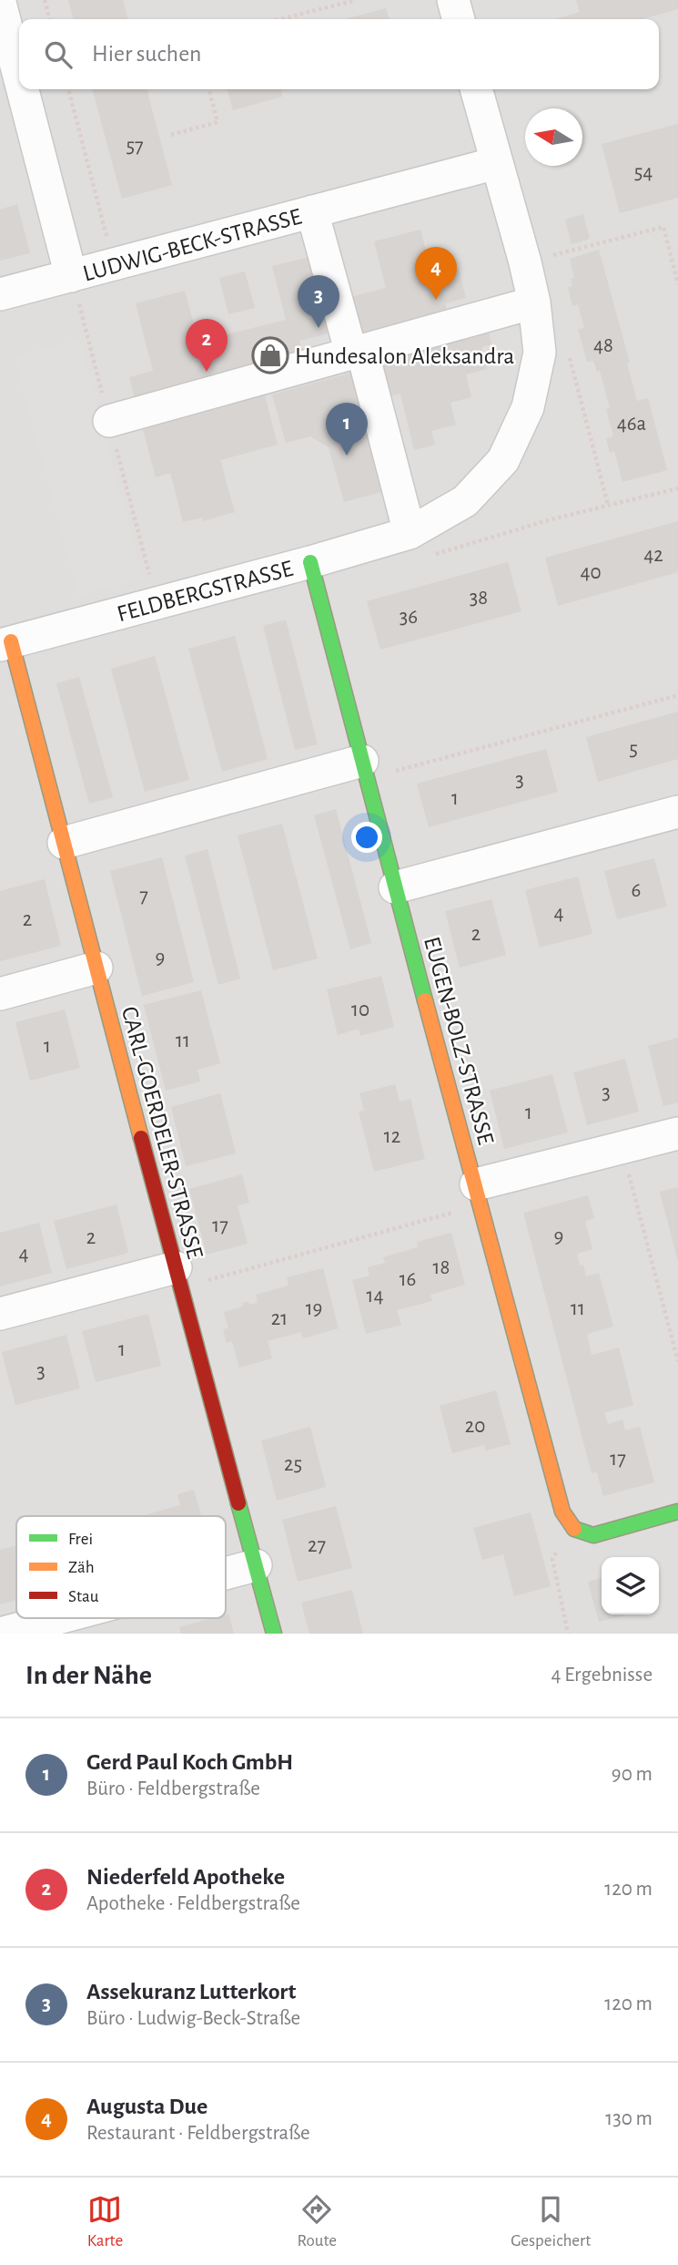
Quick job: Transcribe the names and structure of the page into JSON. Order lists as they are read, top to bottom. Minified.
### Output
{"streets":{"street":["LUDWIG-BECK-STRASSE","FELDBERGSTRASSE","EUGEN-BOLZ-STRASSE","CARL-GOERDELER-STRASSE"]},"crossings":[["LUDWIG-BECK-STRASSE","FELDBERGSTRASSE"],["FELDBERGSTRASSE","EUGEN-BOLZ-STRASSE"],["FELDBERGSTRASSE","CARL-GOERDELER-STRASSE"]],"places":{"shop":["Hundesalon Aleksandra"]},"house_numbers":["57","54","48","46a","42","40","38","36","5","3","1","6","7","4","2","2","9","10","11","1","3","1","12","17","9","2","4","18","16","14","19","11","21","1","3","20","17","25","27"],"legend":["Frei","Zäh","Stau"],"north":"left","page":{"search":"Hier suchen","pins":["4","3","2","1"],"heading":["In der Nähe","4 Ergebnisse"],"list":[{"mark":"1","name":"Gerd Paul Koch GmbH","note":"Büro · Feldbergstraße","value":"90 m"},{"mark":"2","name":"Niederfeld Apotheke","note":"Apotheke · Feldbergstraße","value":"120 m"},{"mark":"3","name":"Assekuranz Lutterkort","note":"Büro · Ludwig-Beck-Straße","value":"120 m"},{"mark":"4","name":"Augusta Due","note":"Restaurant · Feldbergstraße","value":"130 m"}],"nav":["Karte","Route","Gespeichert"]}}
